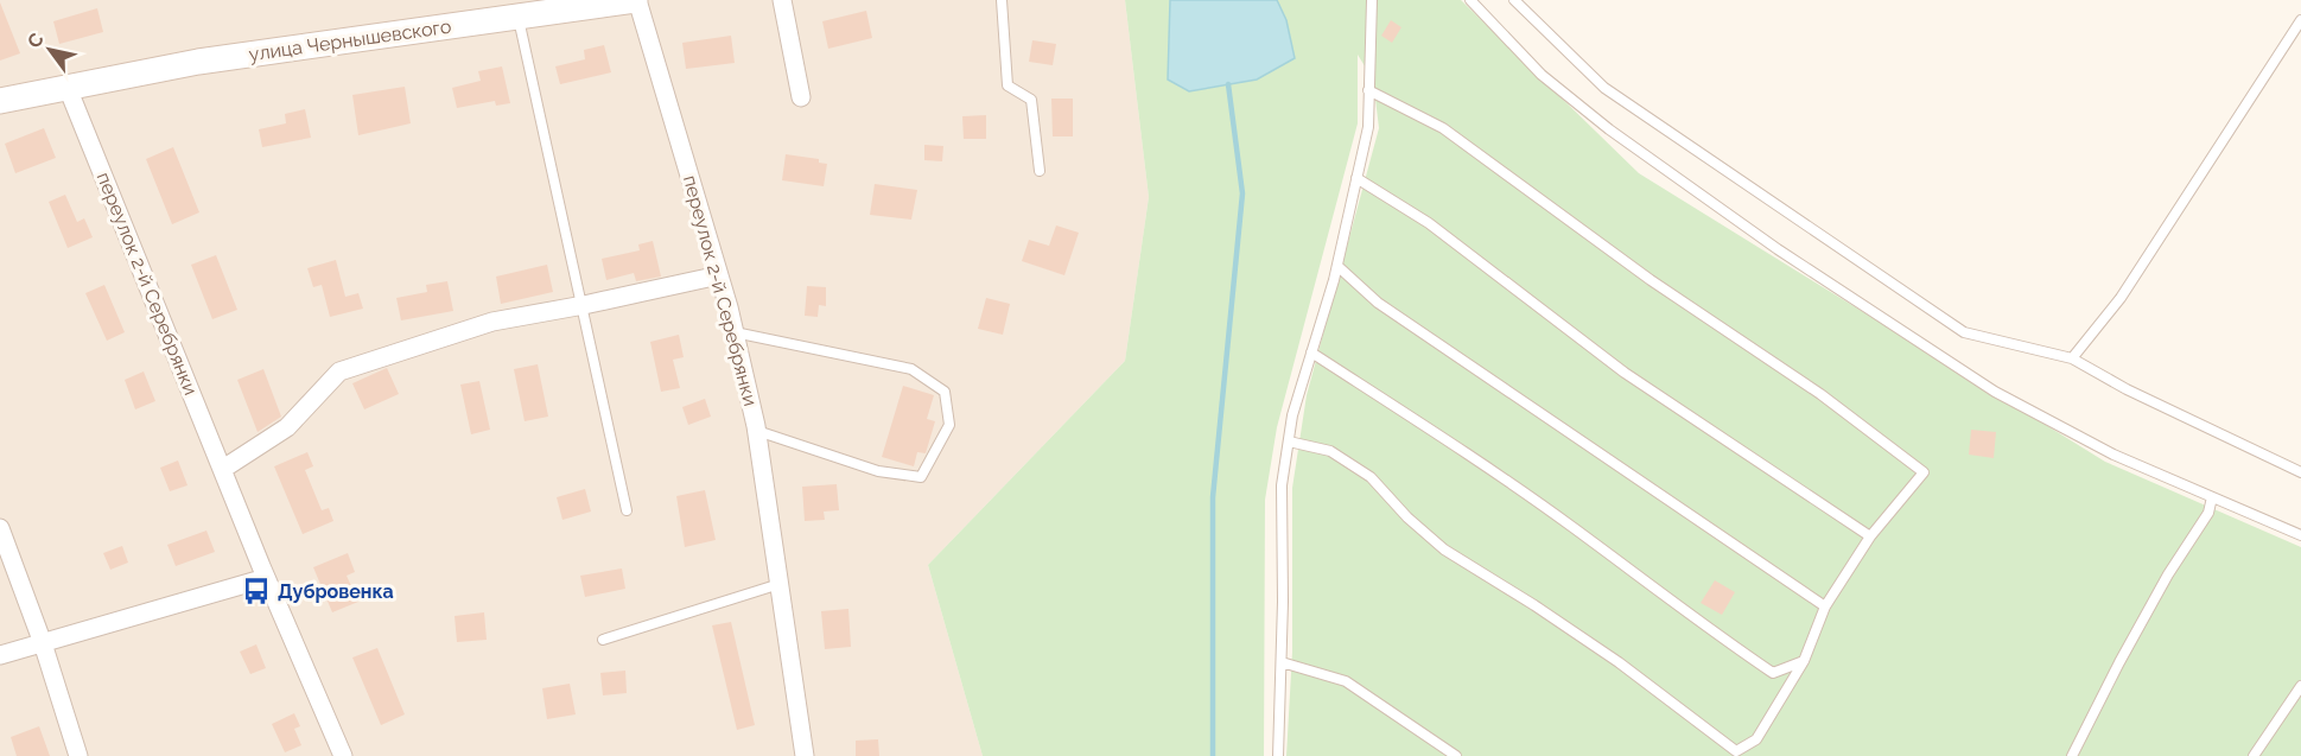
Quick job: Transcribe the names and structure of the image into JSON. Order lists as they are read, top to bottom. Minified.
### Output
{"streets":{"street":["улица Чернышевского","переулок 2-й Серебрянки"]},"crossings":[["улица Чернышевского","переулок 2-й Серебрянки"]],"places":{"bus stop":["Дубровенка"]},"north":"top left"}
